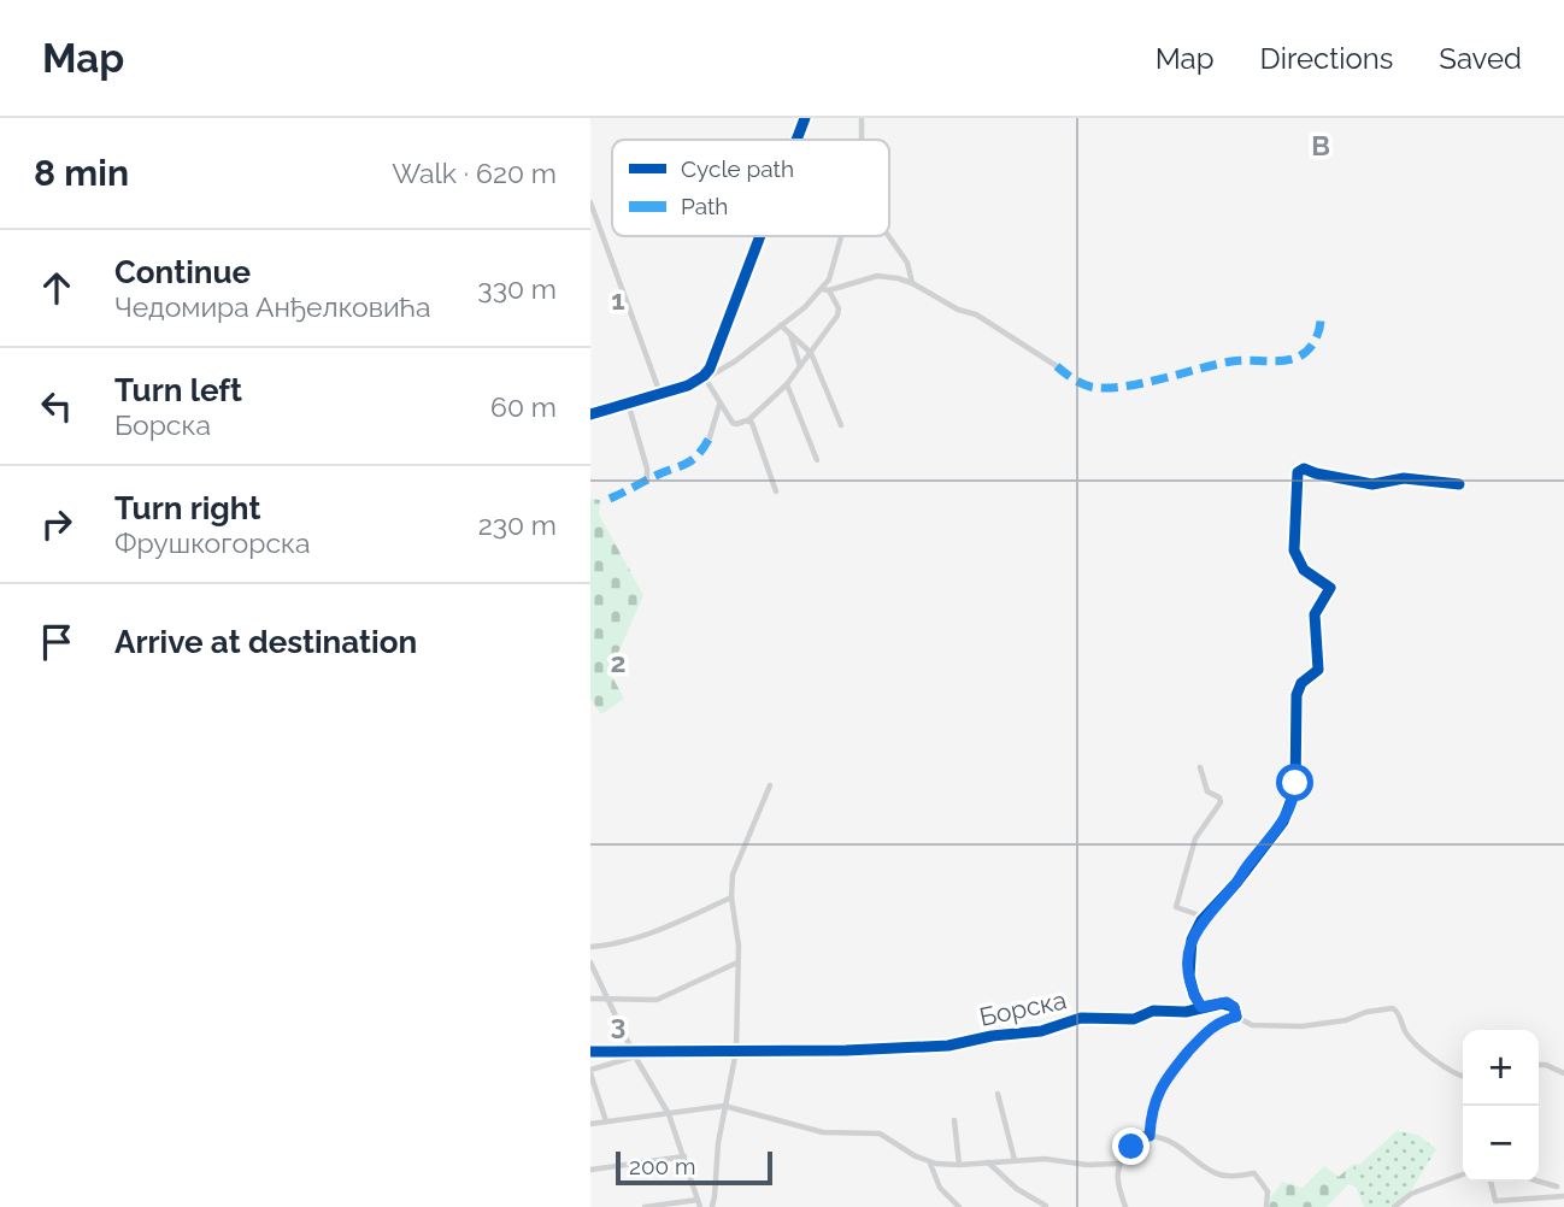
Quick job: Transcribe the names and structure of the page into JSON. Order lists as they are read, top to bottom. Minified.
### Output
{"streets":{"street":["Борска"]},"legend":["Cycle path","Path"],"scale_bar":"200 m","page":{"header":"Map","nav":["Map","Directions","Saved"],"heading":["8 min","Walk · 620 m"],"list":[["Continue","Чедомира Анђелковића","330 m"],["Turn left","Борска","60 m"],["Turn right","Фрушкогорска","230 m"],"Arrive at destination"],"map_buttons":["+","−"],"scale":"200 m"},"grid":{"columns":["B"],"rows":["1","2","3"]}}
